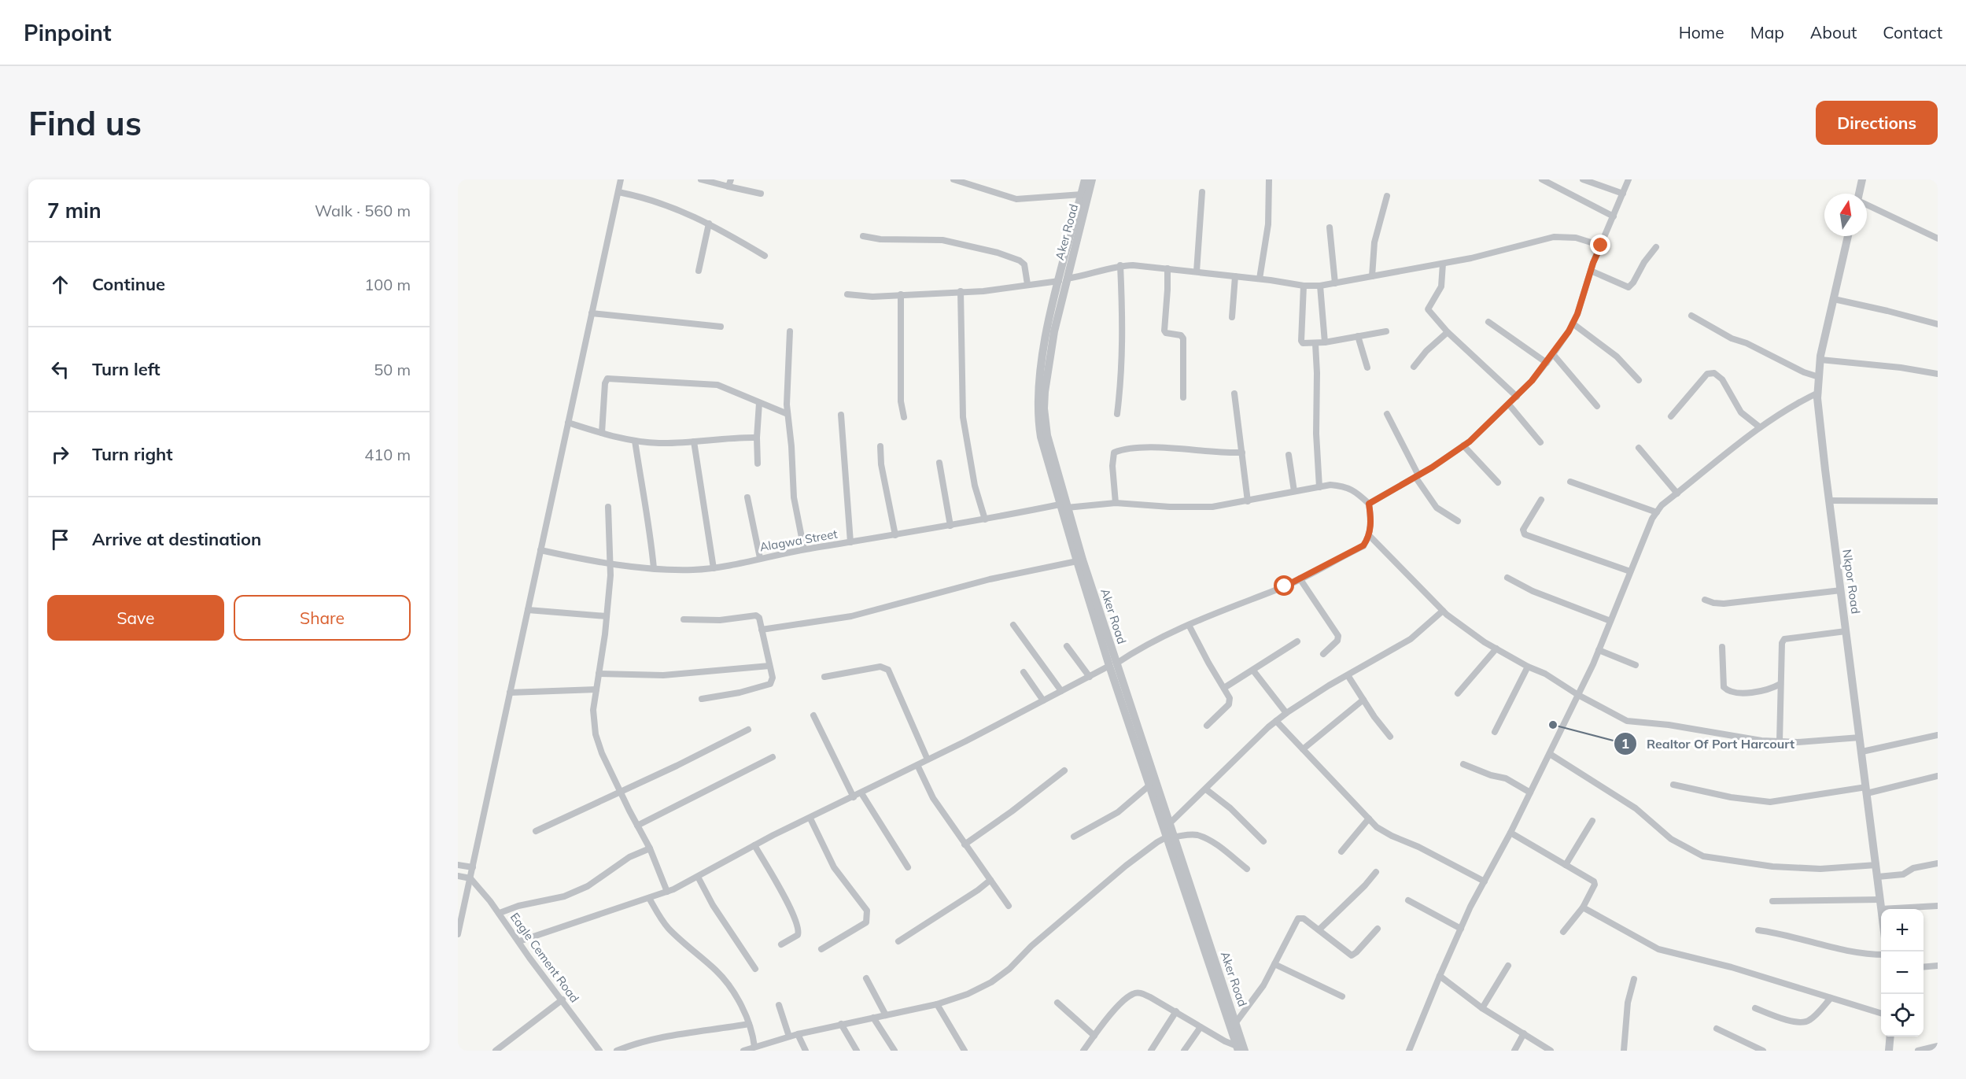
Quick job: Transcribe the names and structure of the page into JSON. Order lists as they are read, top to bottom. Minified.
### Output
{"streets":{"street":["Aker Road","Alagwa Street","Nkpor Road","Eagle Cement Road"]},"crossings":[["Aker Road","Alagwa Street"]],"places":["Realtor Of Port Harcourt"],"north":"top","page":{"header":"Pinpoint","nav":["Home","Map","About","Contact"],"buttons":["Directions",["Save","Share"]],"title":"Find us","heading":["7 min","Walk · 560 m"],"list":[["Continue","100 m"],["Turn left","50 m"],["Turn right","410 m"],"Arrive at destination"],"map_buttons":["+","−"]}}
